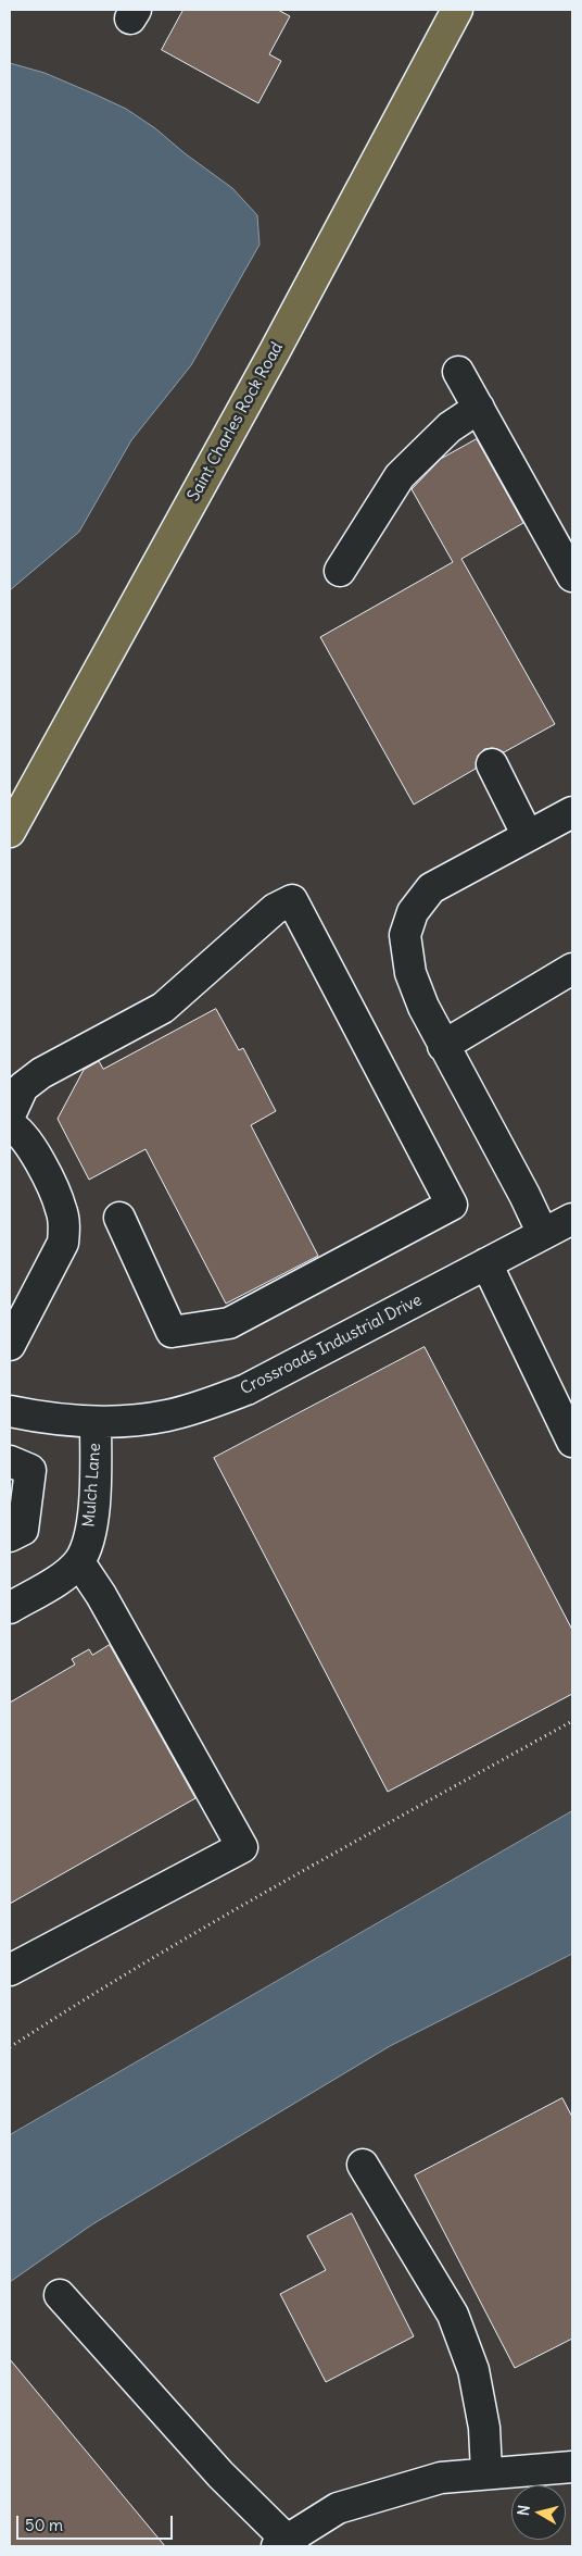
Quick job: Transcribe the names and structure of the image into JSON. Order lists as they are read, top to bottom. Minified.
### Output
{"streets":{"main road":["Saint Charles Rock Road"],"street":["Crossroads Industrial Drive","Mulch Lane"]},"crossings":[["Crossroads Industrial Drive","Mulch Lane"]],"scale_bar":"50 m","north":"left"}
